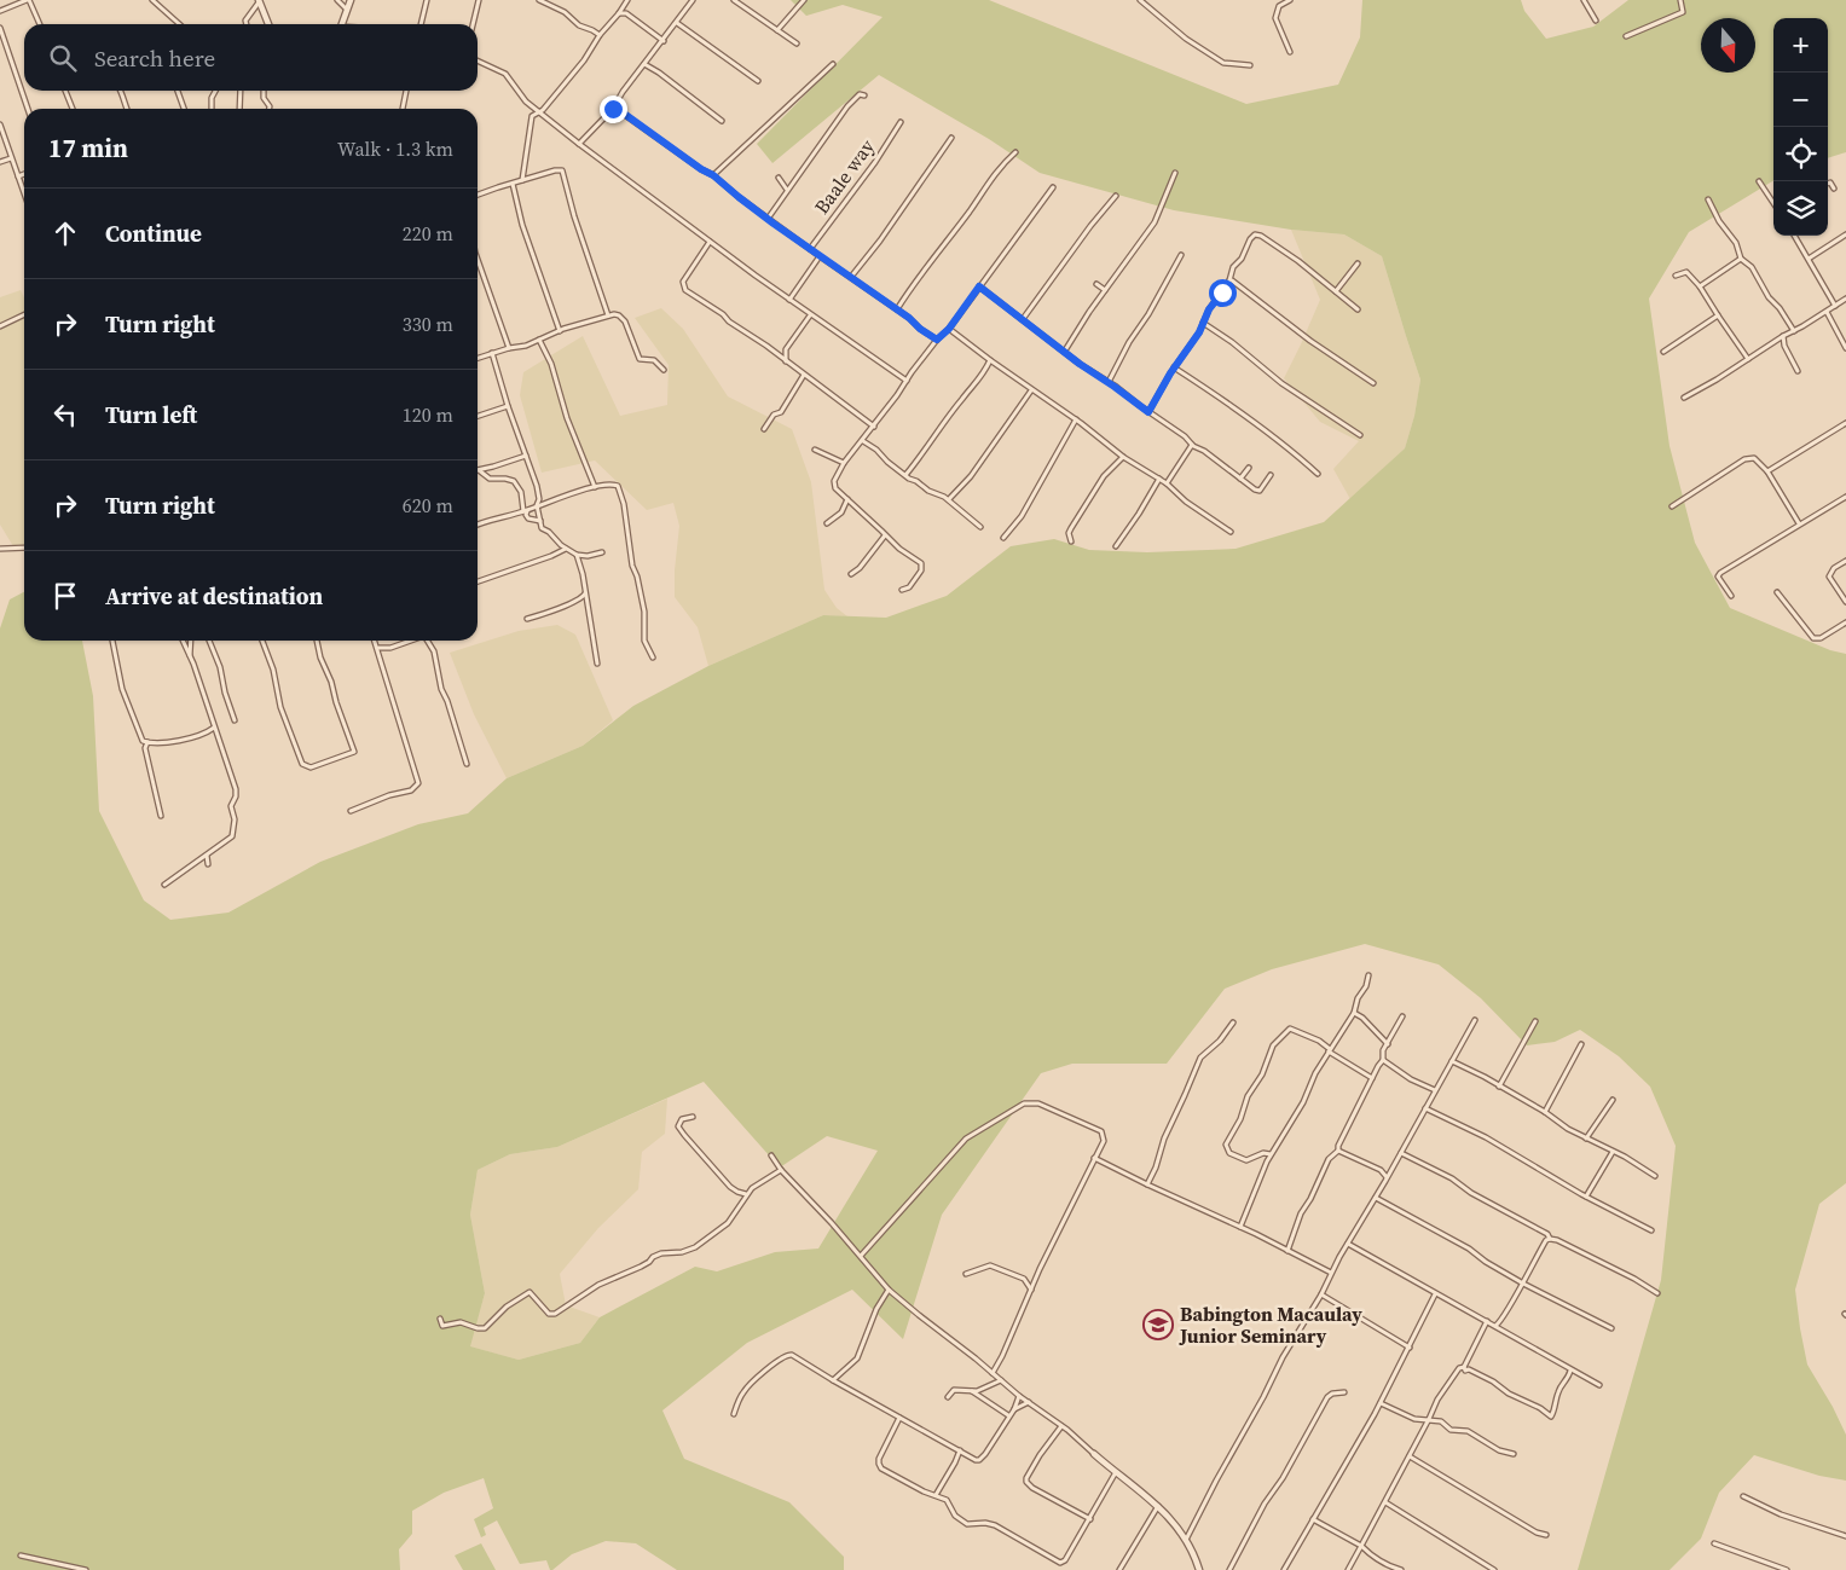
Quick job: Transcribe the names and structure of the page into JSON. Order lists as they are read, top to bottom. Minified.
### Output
{"streets":{"street":["Baale way"]},"places":{"school or university":["Babington Macaulay Junior Seminary"]},"north":"bottom","page":{"map_buttons":["+","−"],"search":"Search here","heading":["17 min","Walk · 1.3 km"],"list":[["Continue","220 m"],["Turn right","330 m"],["Turn left","120 m"],["Turn right","620 m"],"Arrive at destination"]}}
